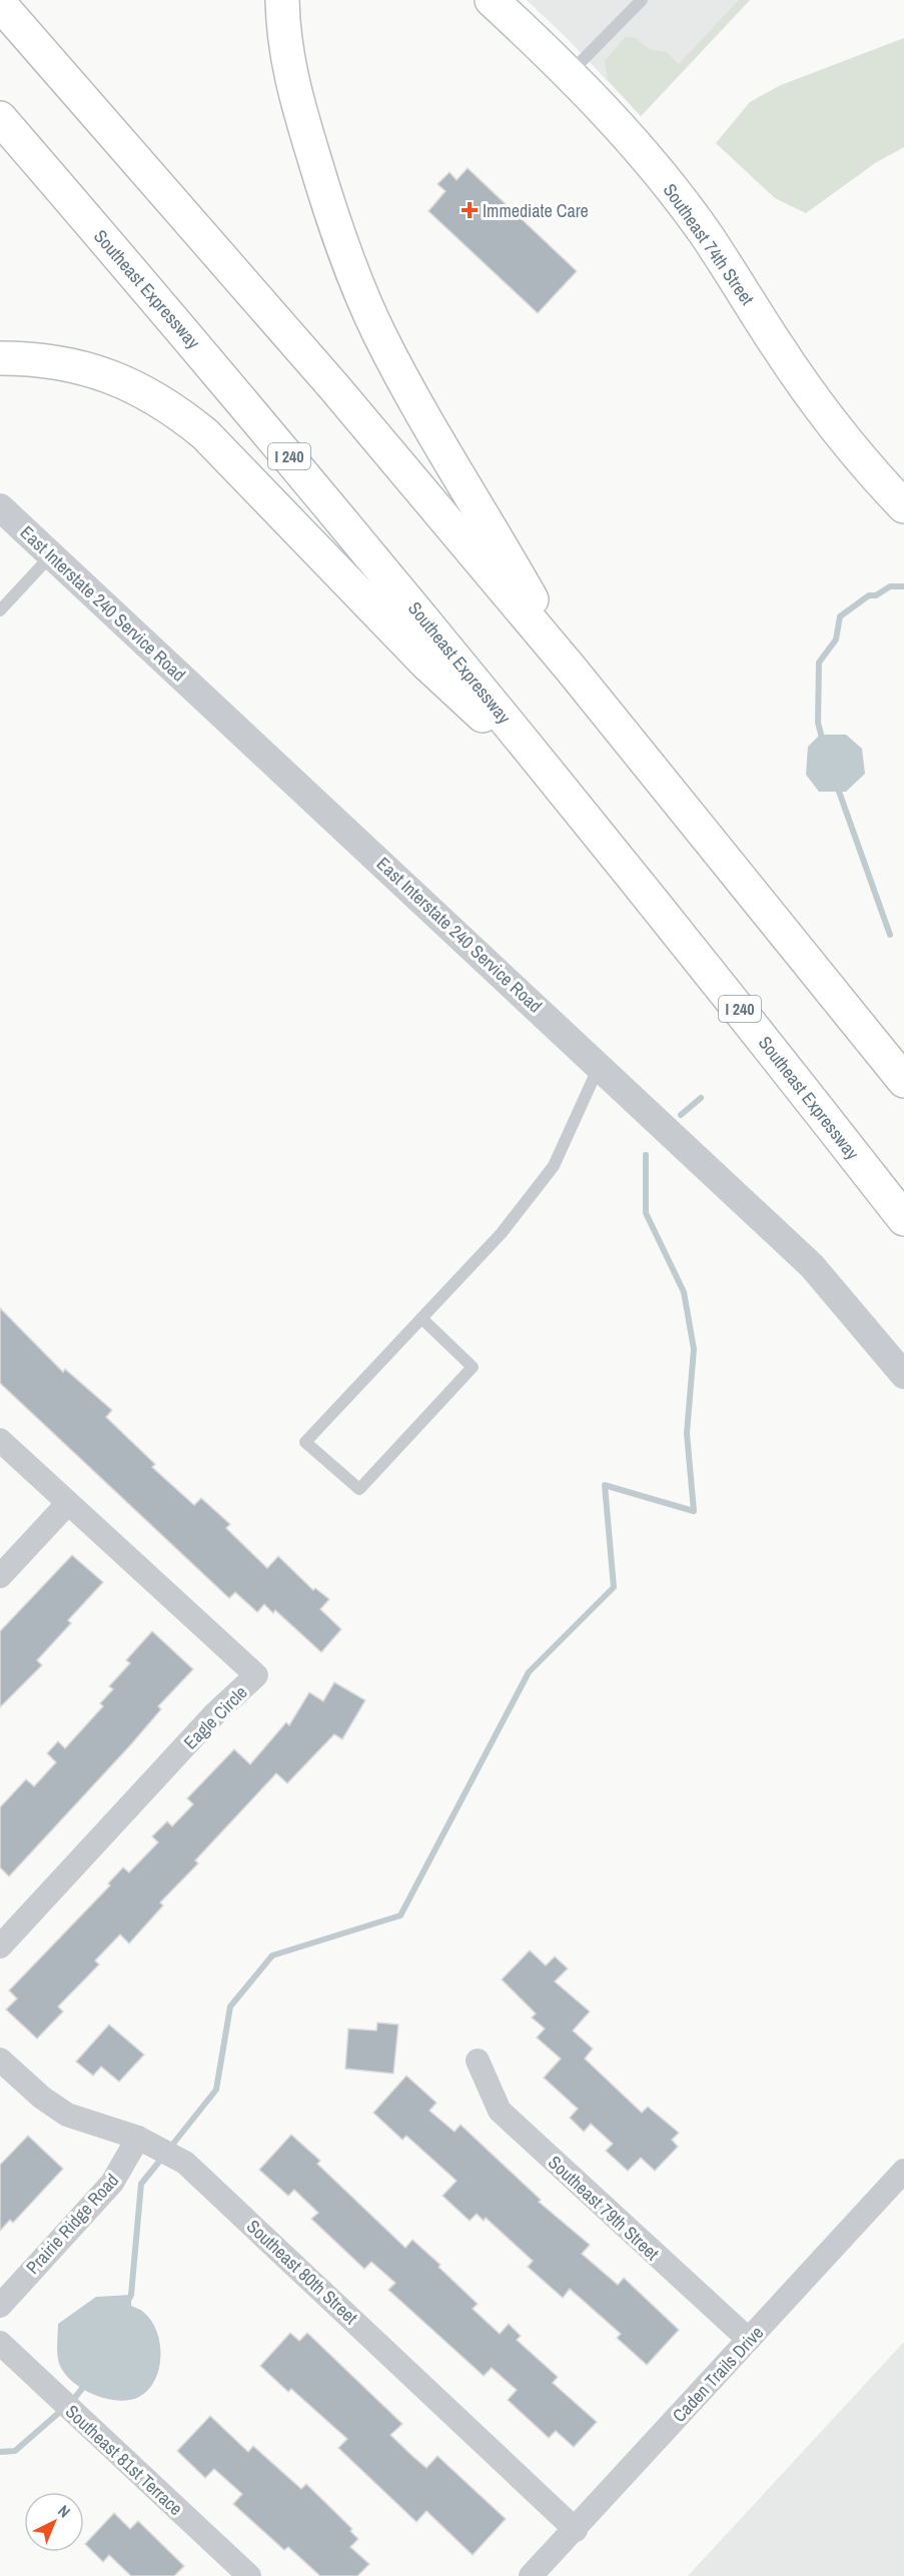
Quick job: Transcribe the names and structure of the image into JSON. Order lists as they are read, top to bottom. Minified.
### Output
{"streets":{"main road":["Southeast 74th Street","Southeast Expressway","I 240"],"street":["East Interstate 240 Service Road","Eagle Circle","Southeast 79th Street","Prairie Ridge Road","Southeast 80th Street","Caden Trails Drive","Southeast 81st Terrace"]},"crossings":[["Southeast 79th Street","Caden Trails Drive"],["Prairie Ridge Road","Southeast 80th Street"],["Southeast 80th Street","Caden Trails Drive"]],"places":{"health":["Immediate Care"]},"north":"top right"}
